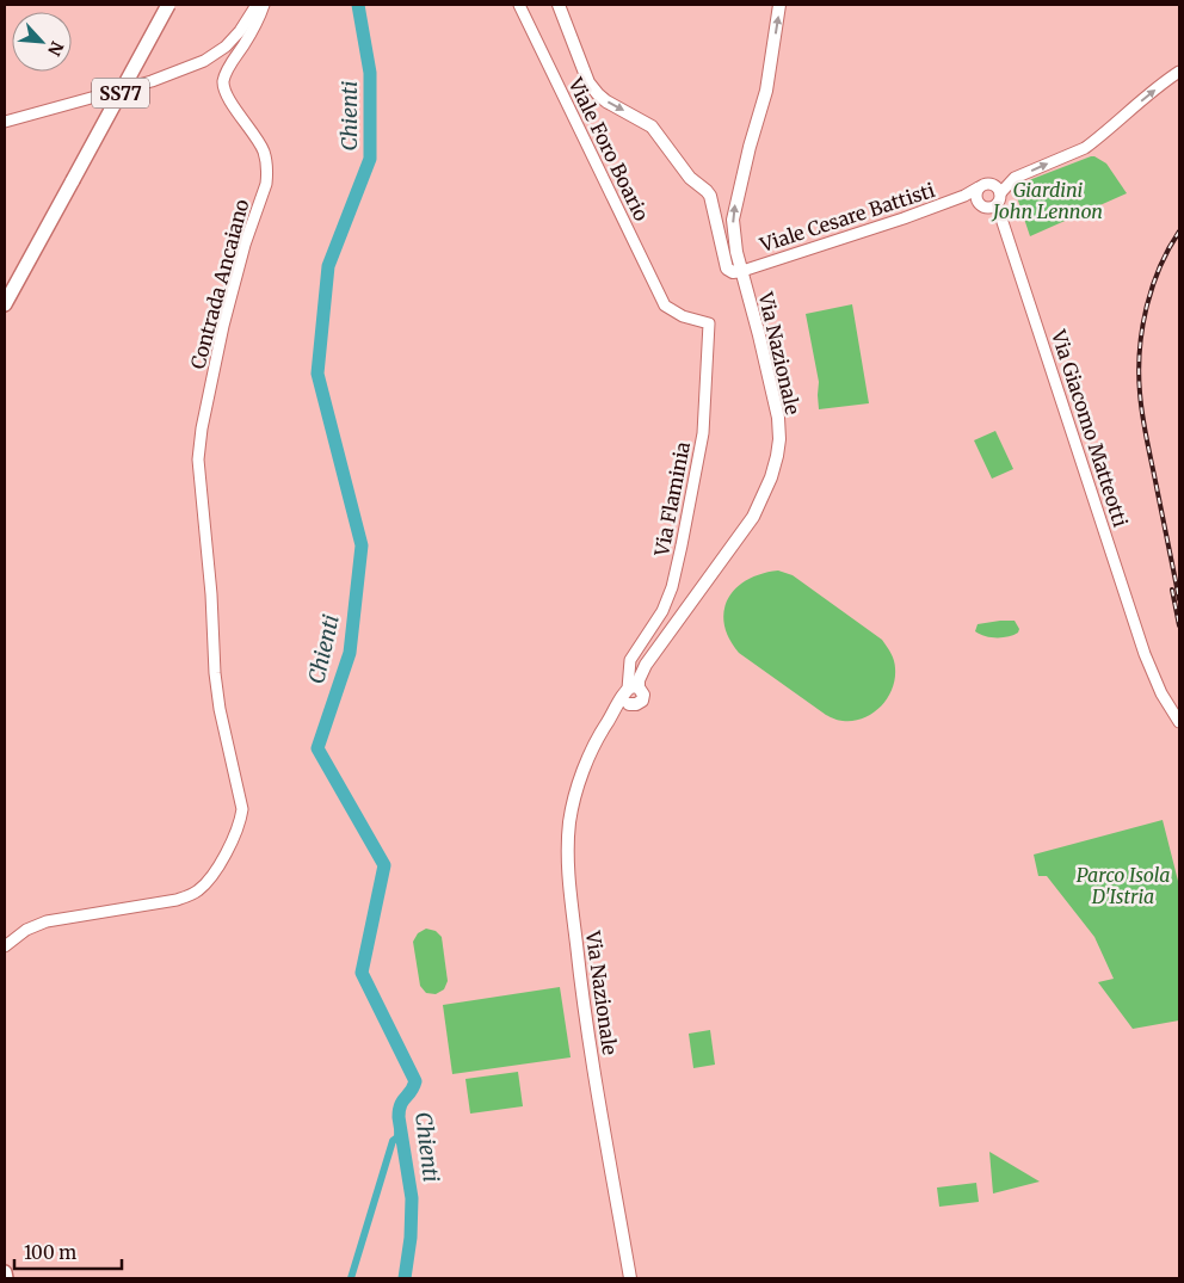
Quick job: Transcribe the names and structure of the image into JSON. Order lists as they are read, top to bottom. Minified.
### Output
{"streets":{"highway":["SS77"],"main road":["Via Nazionale"],"street":["Viale Foro Boario","Viale Cesare Battisti","Contrada Ancaiano","Via Giacomo Matteotti","Via Flaminia"]},"crossings":[["Viale Foro Boario","Via Flaminia"],["Viale Cesare Battisti","Via Nazionale"],["Viale Cesare Battisti","Via Giacomo Matteotti"],["Via Nazionale","Via Flaminia"]],"water":["Chienti"],"parks":["Giardini John Lennon","Parco Isola D'Istria"],"scale_bar":"100 m","north":"bottom right"}
